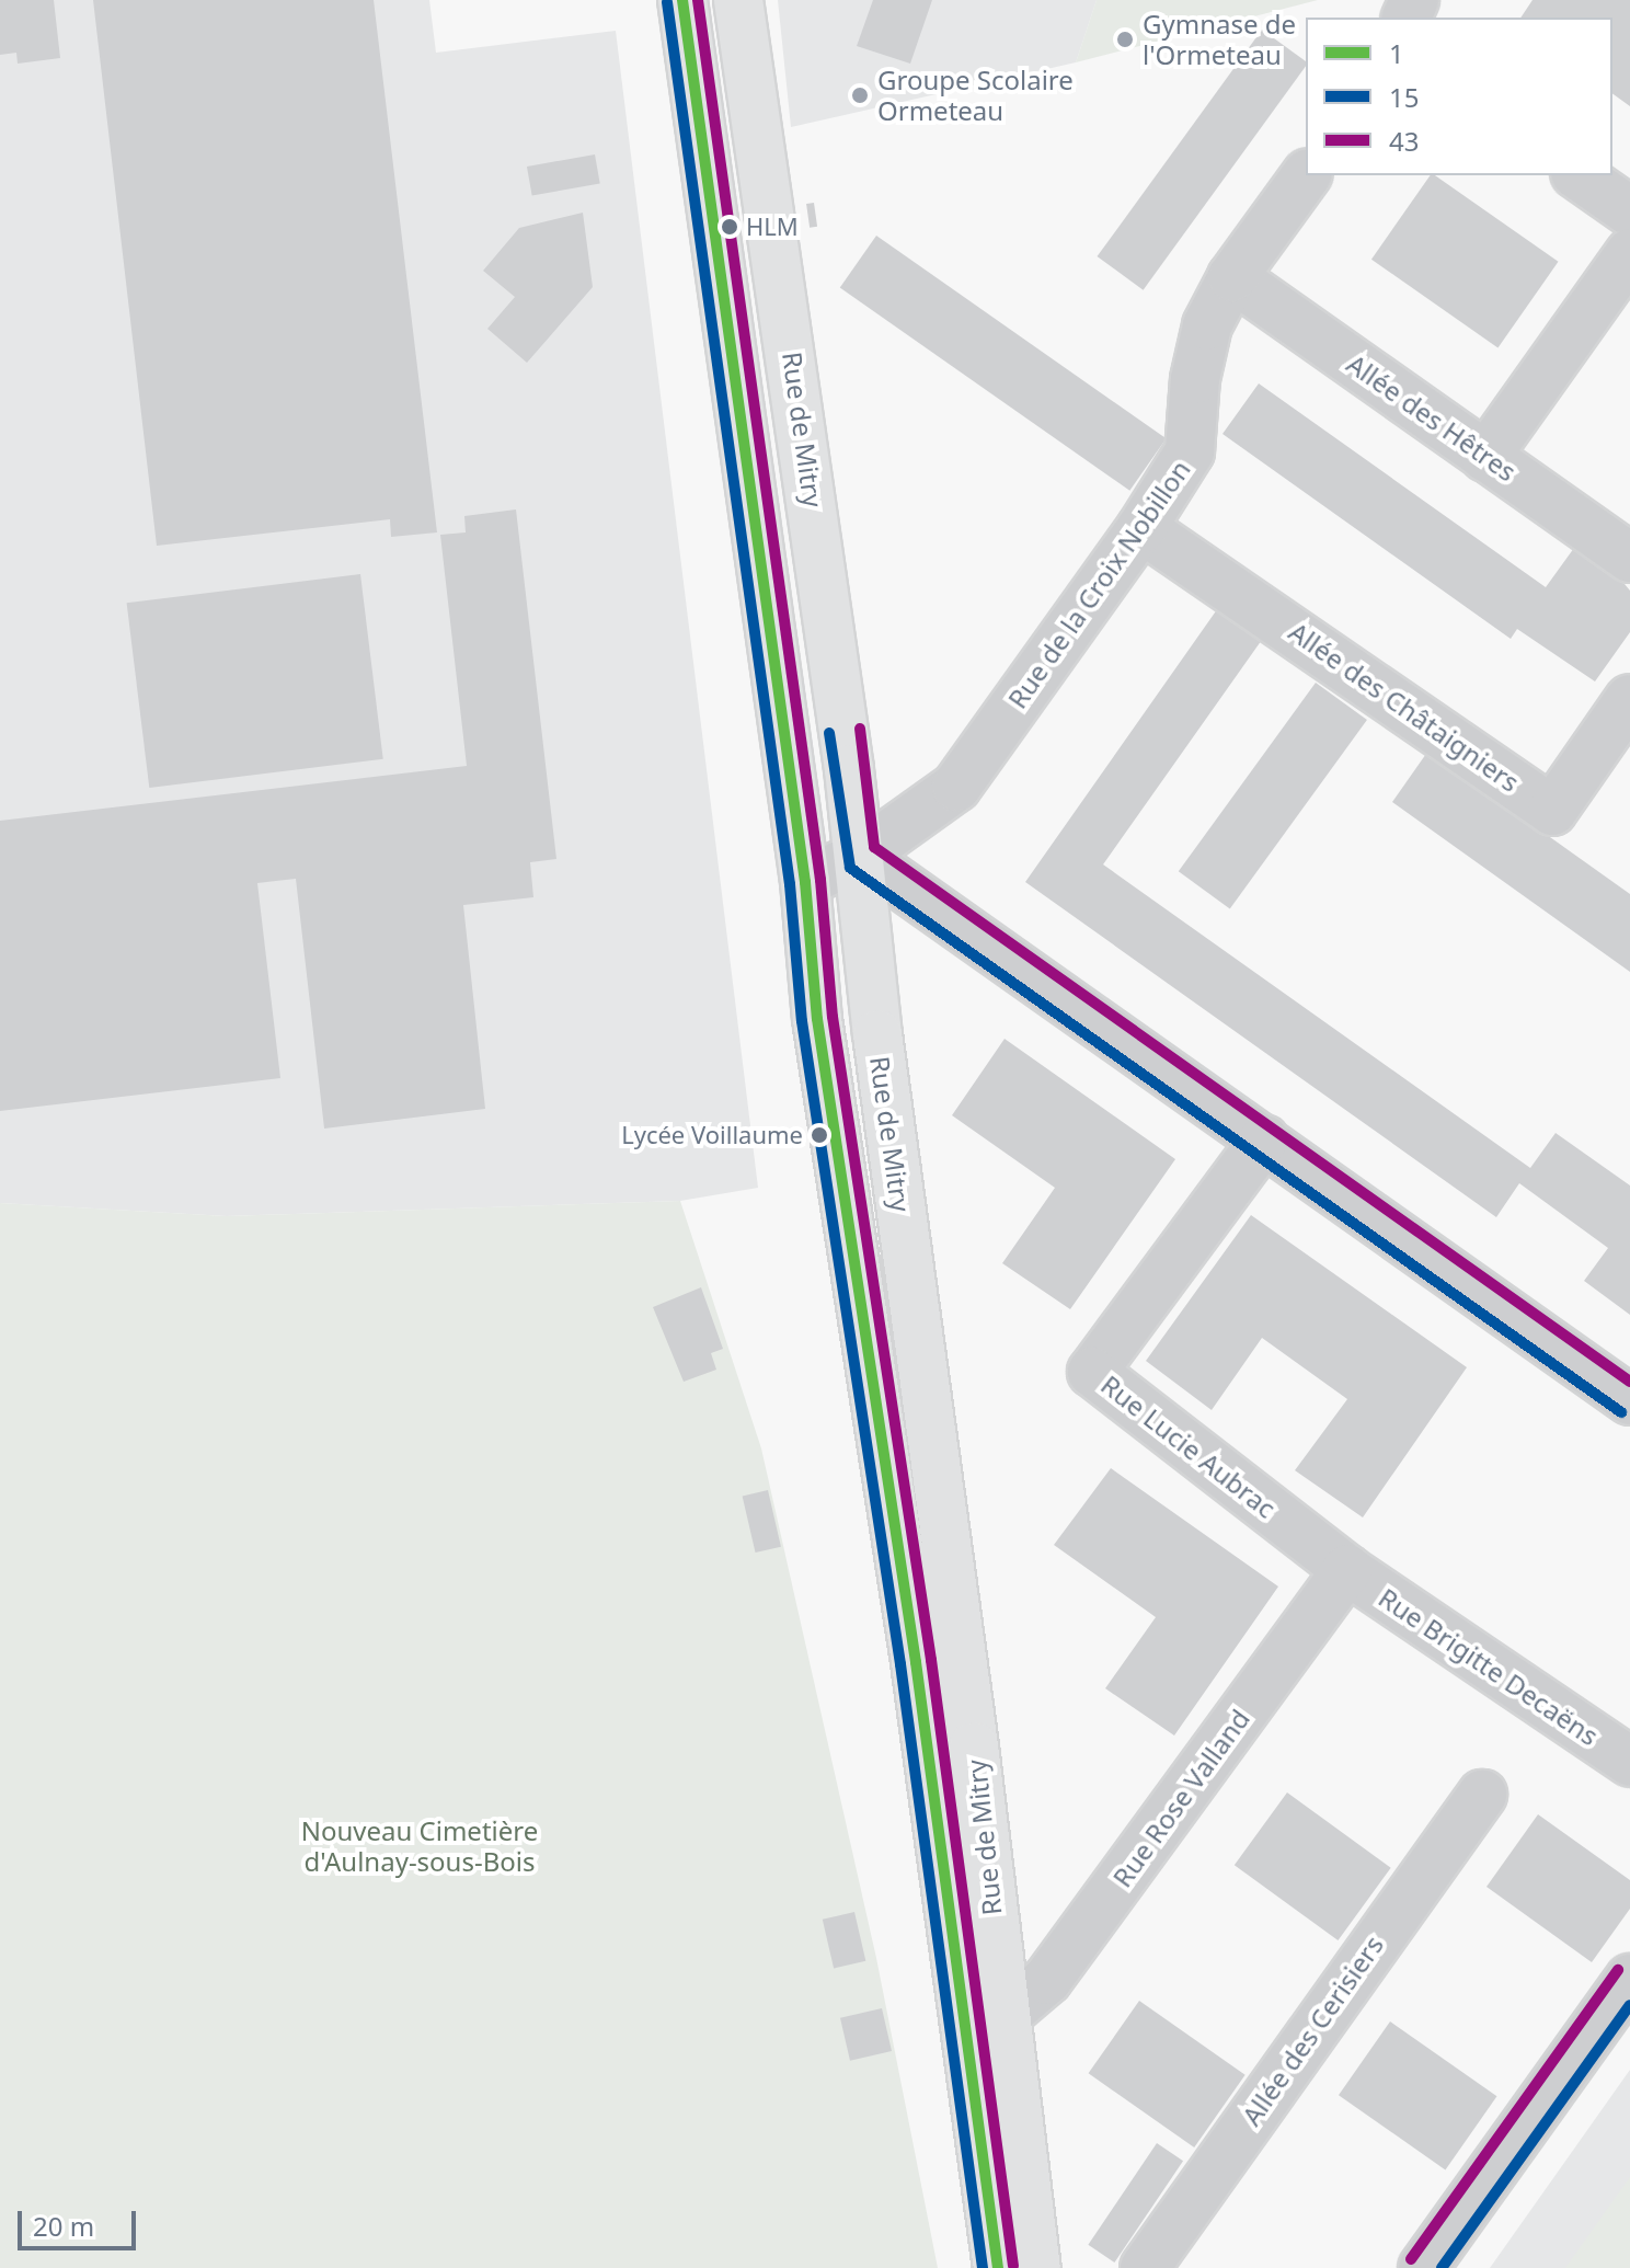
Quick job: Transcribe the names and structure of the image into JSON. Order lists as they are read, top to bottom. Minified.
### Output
{"streets":{"main road":["Rue de Mitry"],"street":["Allée des Hêtres","Rue de la Croix Nobillon","Allée des Châtaigniers","Rue Lucie Aubrac","Rue Brigitte Decaëns","Rue Rose Valland","Allée des Cerisiers"]},"crossings":[["Allée des Hêtres","Rue de la Croix Nobillon"],["Rue de Mitry","Rue de la Croix Nobillon"],["Rue de Mitry","Rue Rose Valland"],["Rue de la Croix Nobillon","Allée des Châtaigniers"],["Rue Lucie Aubrac","Rue Brigitte Decaëns"],["Rue Lucie Aubrac","Rue Rose Valland"],["Rue Brigitte Decaëns","Rue Rose Valland"]],"parks":["Nouveau Cimetière d'Aulnay-sous-Bois"],"places":["Gymnase de l'Ormeteau","Groupe Scolaire Ormeteau","HLM","Lycée Voillaume"],"lines":["transit line 1","transit line 43","transit line 15"],"legend":["1","15","43"],"scale_bar":"20 m"}
